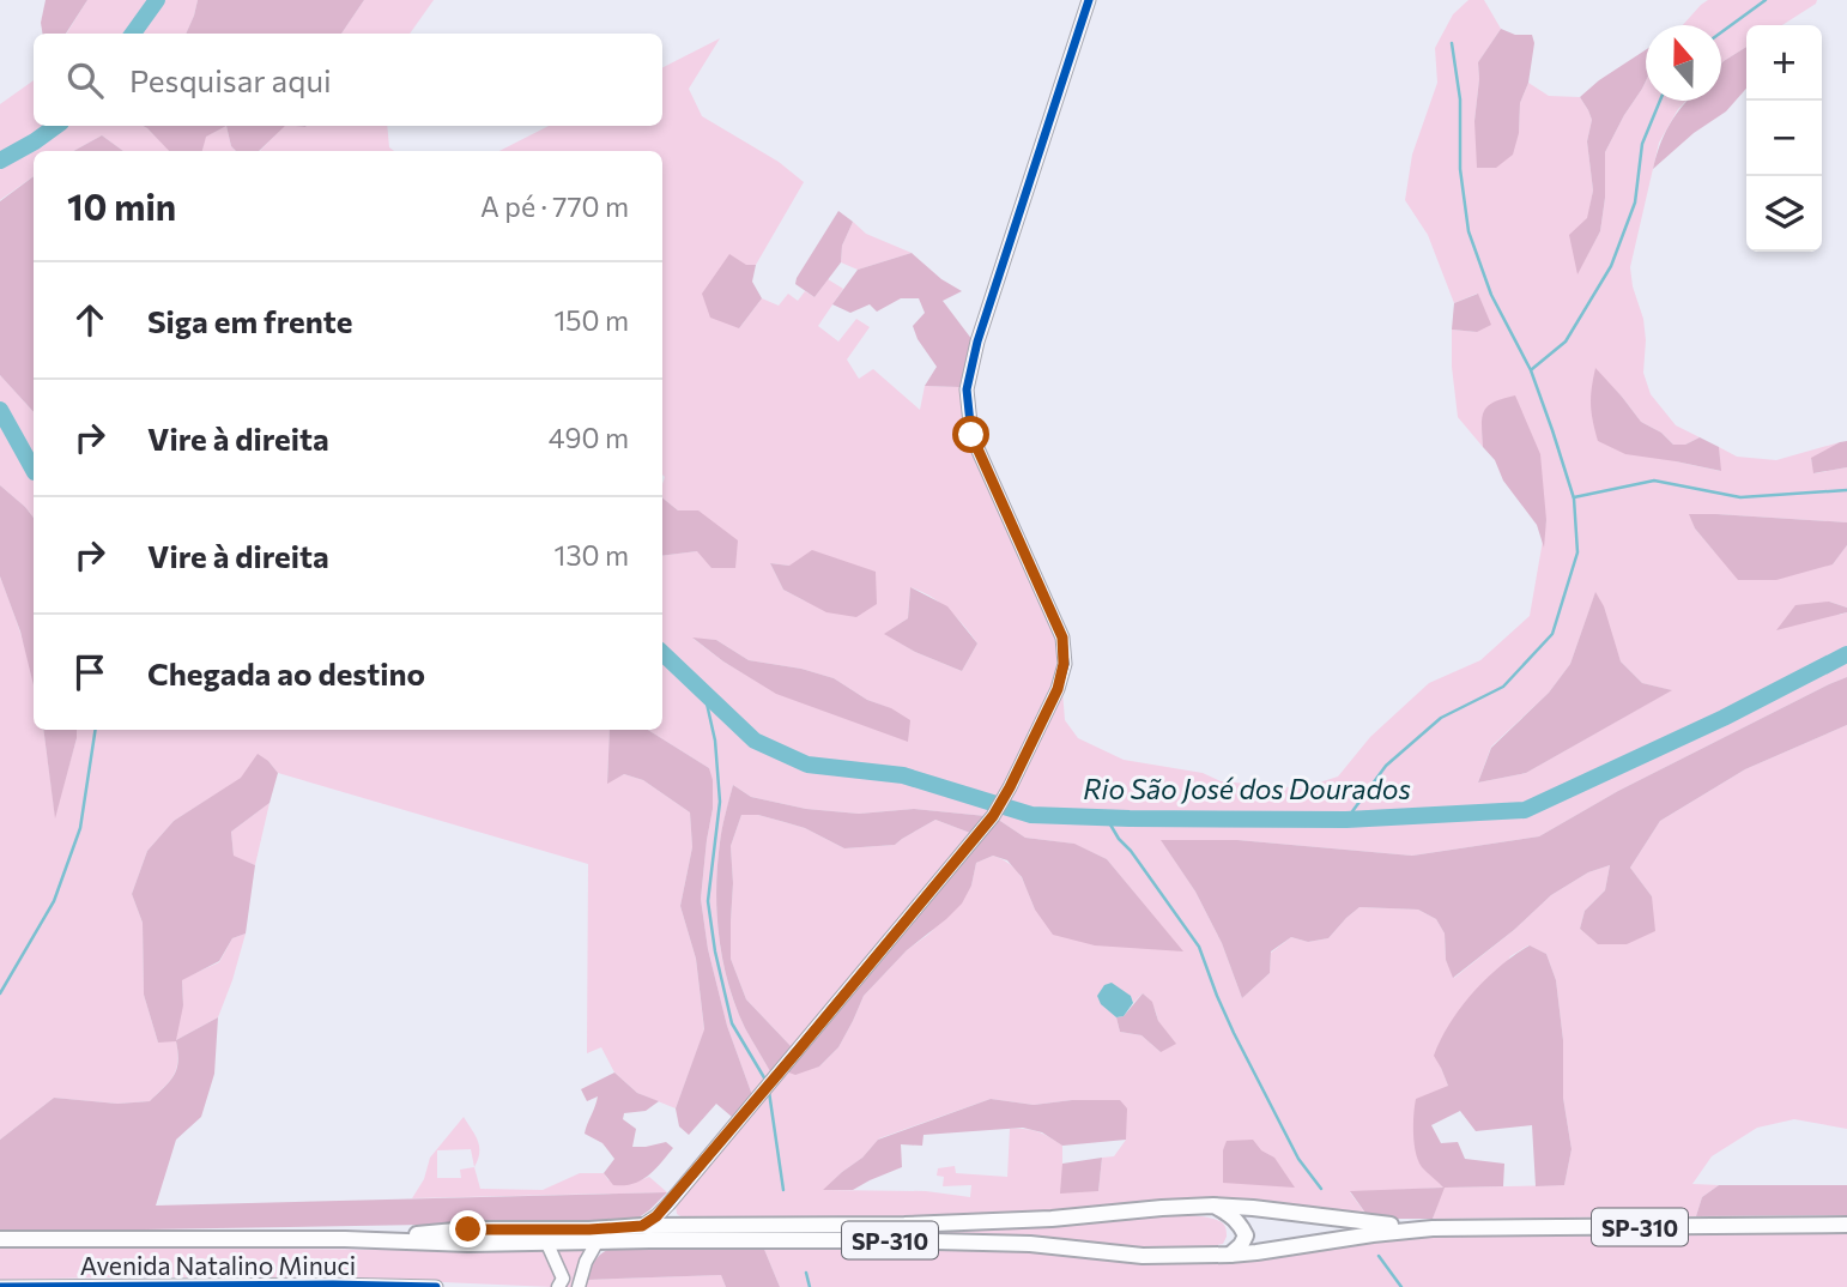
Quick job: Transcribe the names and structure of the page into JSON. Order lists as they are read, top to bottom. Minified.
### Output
{"streets":{"main road":["SP-310"],"street":["Avenida Natalino Minuci"]},"water":["Rio São José dos Dourados"],"north":"top","page":{"map_buttons":["+","−"],"search":"Pesquisar aqui","heading":["10 min","A pé · 770 m"],"list":[["Siga em frente","150 m"],["Vire à direita","490 m"],["Vire à direita","130 m"],"Chegada ao destino"]}}
